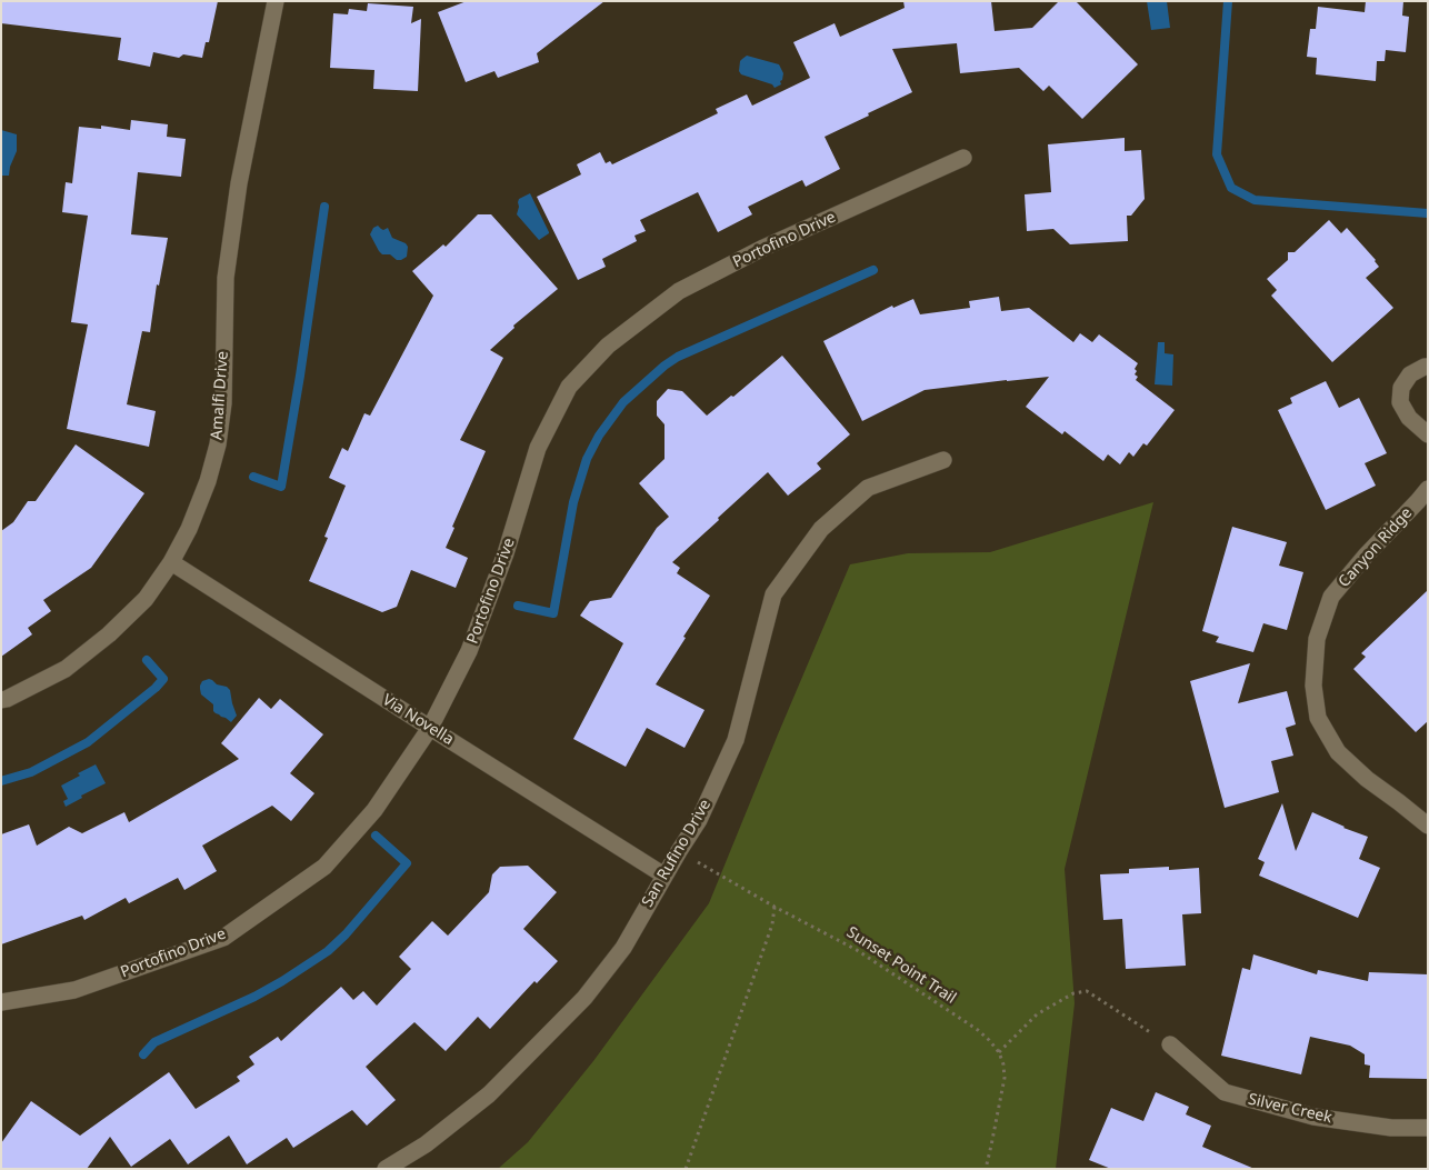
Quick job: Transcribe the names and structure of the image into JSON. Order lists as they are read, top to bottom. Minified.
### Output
{"streets":{"street":["Portofino Drive","Amalfi Drive","Canyon Ridge","Via Novella","San Rufino Drive","Silver Creek"],"path":["Sunset Point Trail"]},"crossings":[["Portofino Drive","Via Novella"],["Amalfi Drive","Via Novella"],["Via Novella","San Rufino Drive"],["San Rufino Drive","Sunset Point Trail"]]}
